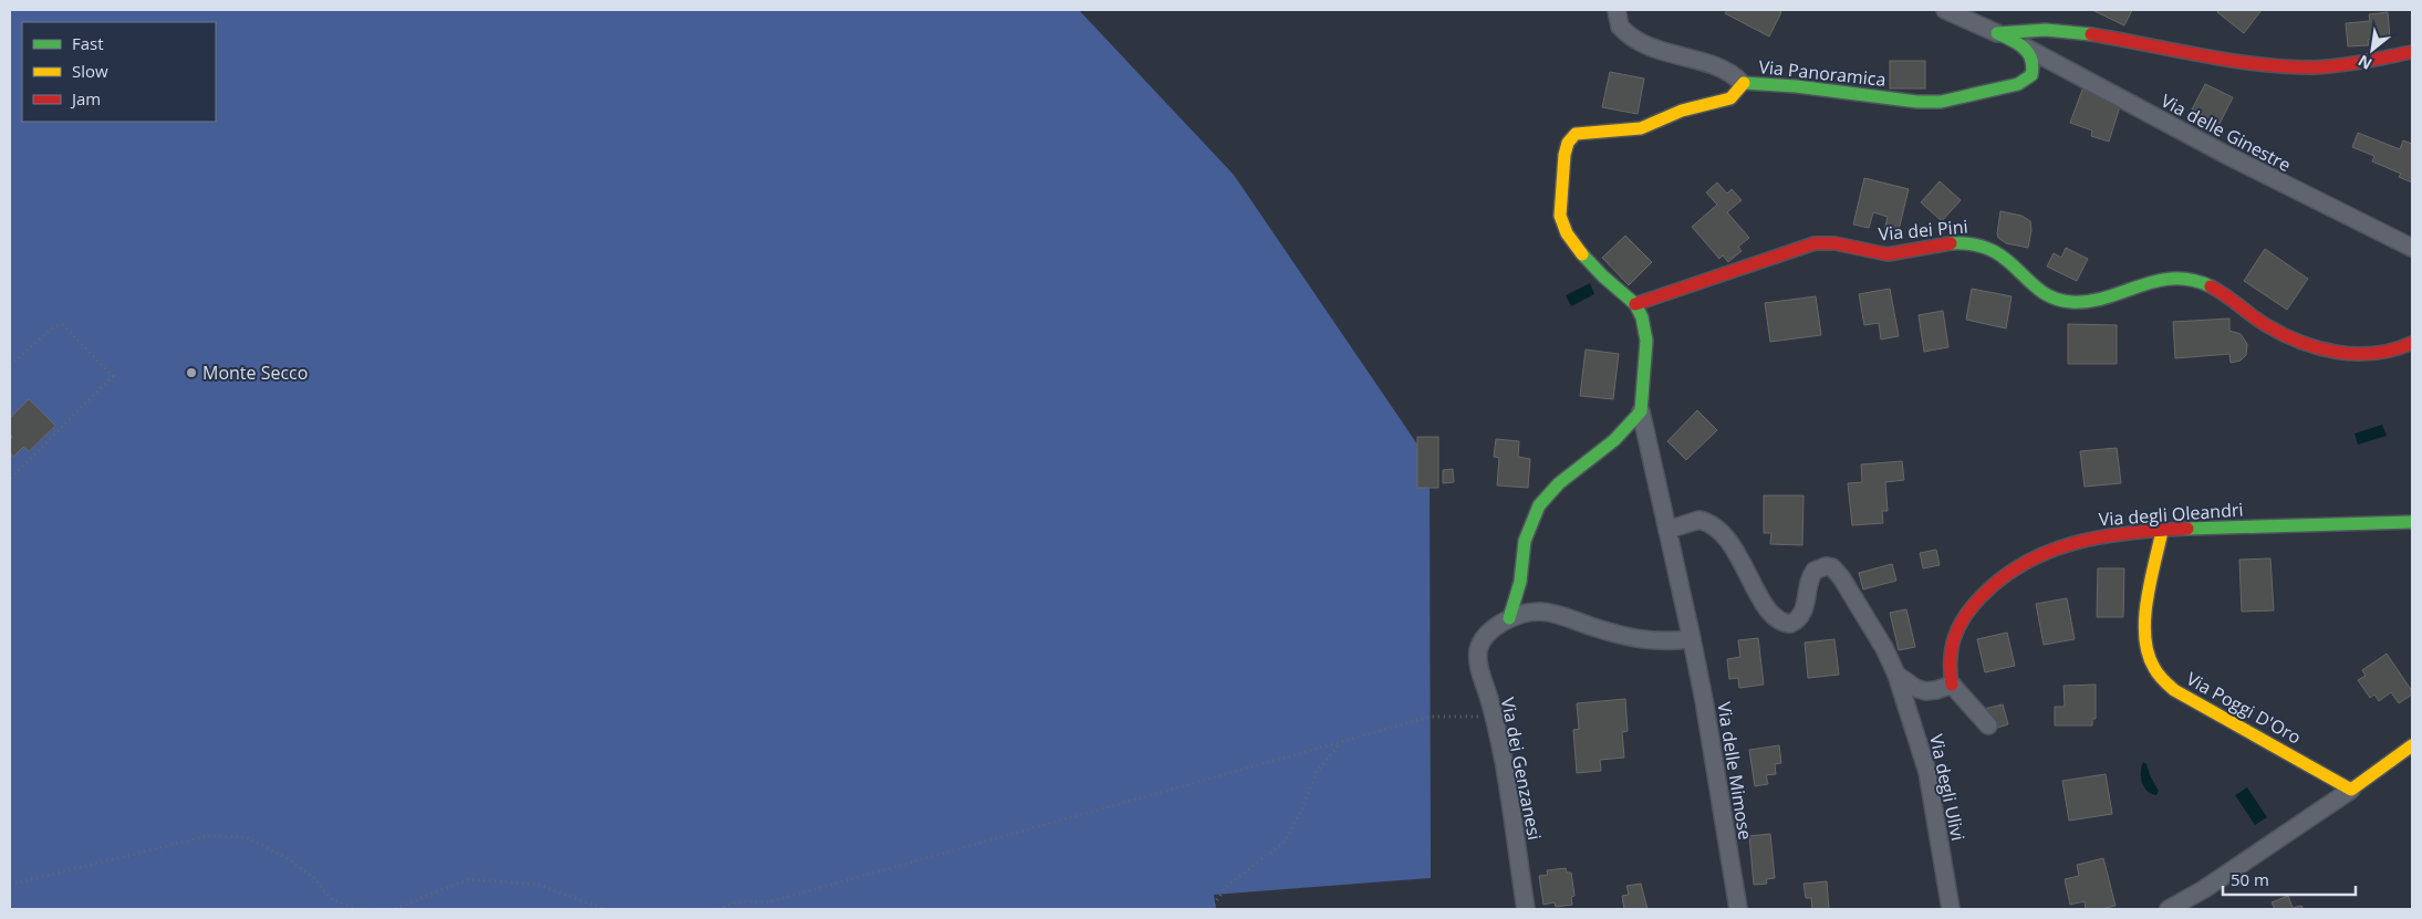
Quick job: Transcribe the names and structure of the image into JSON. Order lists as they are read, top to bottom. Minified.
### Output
{"streets":{"street":["Via Panoramica","Via delle Ginestre","Via dei Pini","Via degli Oleandri","Via Poggi D'Oro","Via dei Genzanesi","Via delle Mimose","Via degli Ulivi"]},"crossings":[["Via Panoramica","Via delle Ginestre"],["Via Panoramica","Via dei Pini"],["Via degli Oleandri","Via Poggi D'Oro"]],"places":["Monte Secco"],"legend":["Fast","Slow","Jam"],"scale_bar":"50 m","north":"bottom left"}
